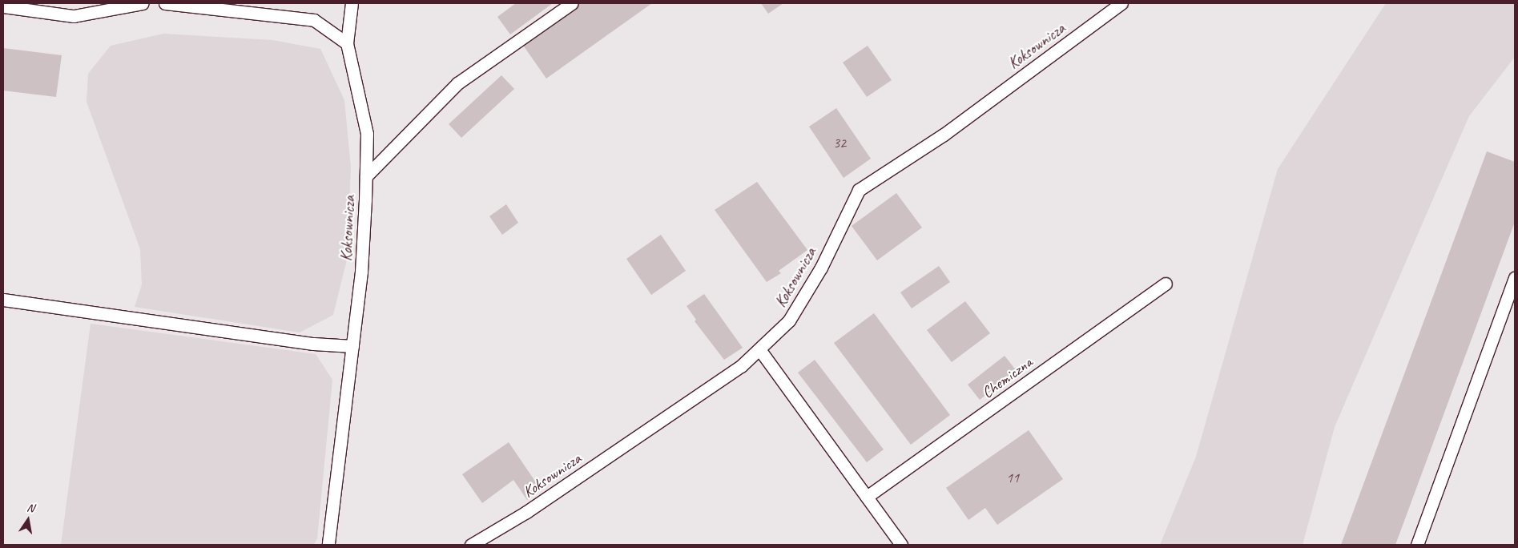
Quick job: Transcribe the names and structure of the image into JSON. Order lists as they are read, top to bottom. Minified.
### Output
{"streets":{"lane":["Koksownicza","Chemiczna"]},"house_numbers":["32","11"],"north":"top"}
